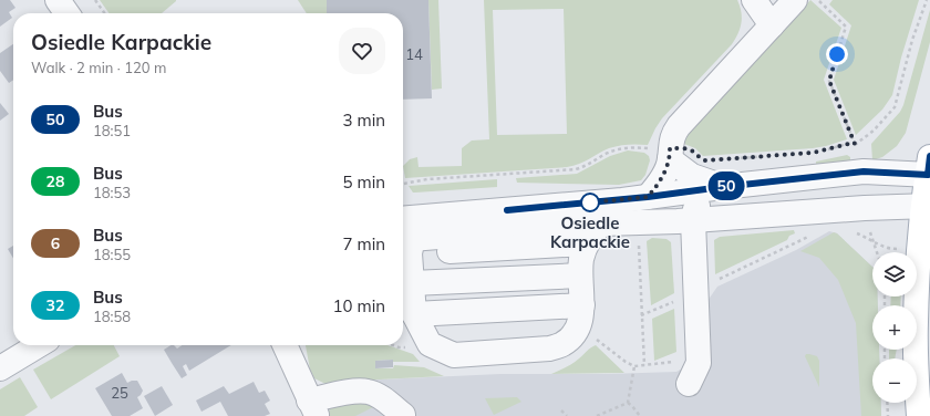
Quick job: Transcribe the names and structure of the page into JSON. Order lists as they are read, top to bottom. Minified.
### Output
{"places":["Osiedle Karpackie"],"lines":["bus line 50"],"house_numbers":["14","25"],"page":{"on_map":"50","heading":["Osiedle Karpackie","Walk · 2 min · 120 m"],"list":[{"mark":"50","name":"Bus","note":"18:51","value":"3 min"},{"mark":"28","name":"Bus","note":"18:53","value":"5 min"},{"mark":"6","name":"Bus","note":"18:55","value":"7 min"},{"mark":"32","name":"Bus","note":"18:58","value":"10 min"}],"map_buttons":["+","−"]}}
